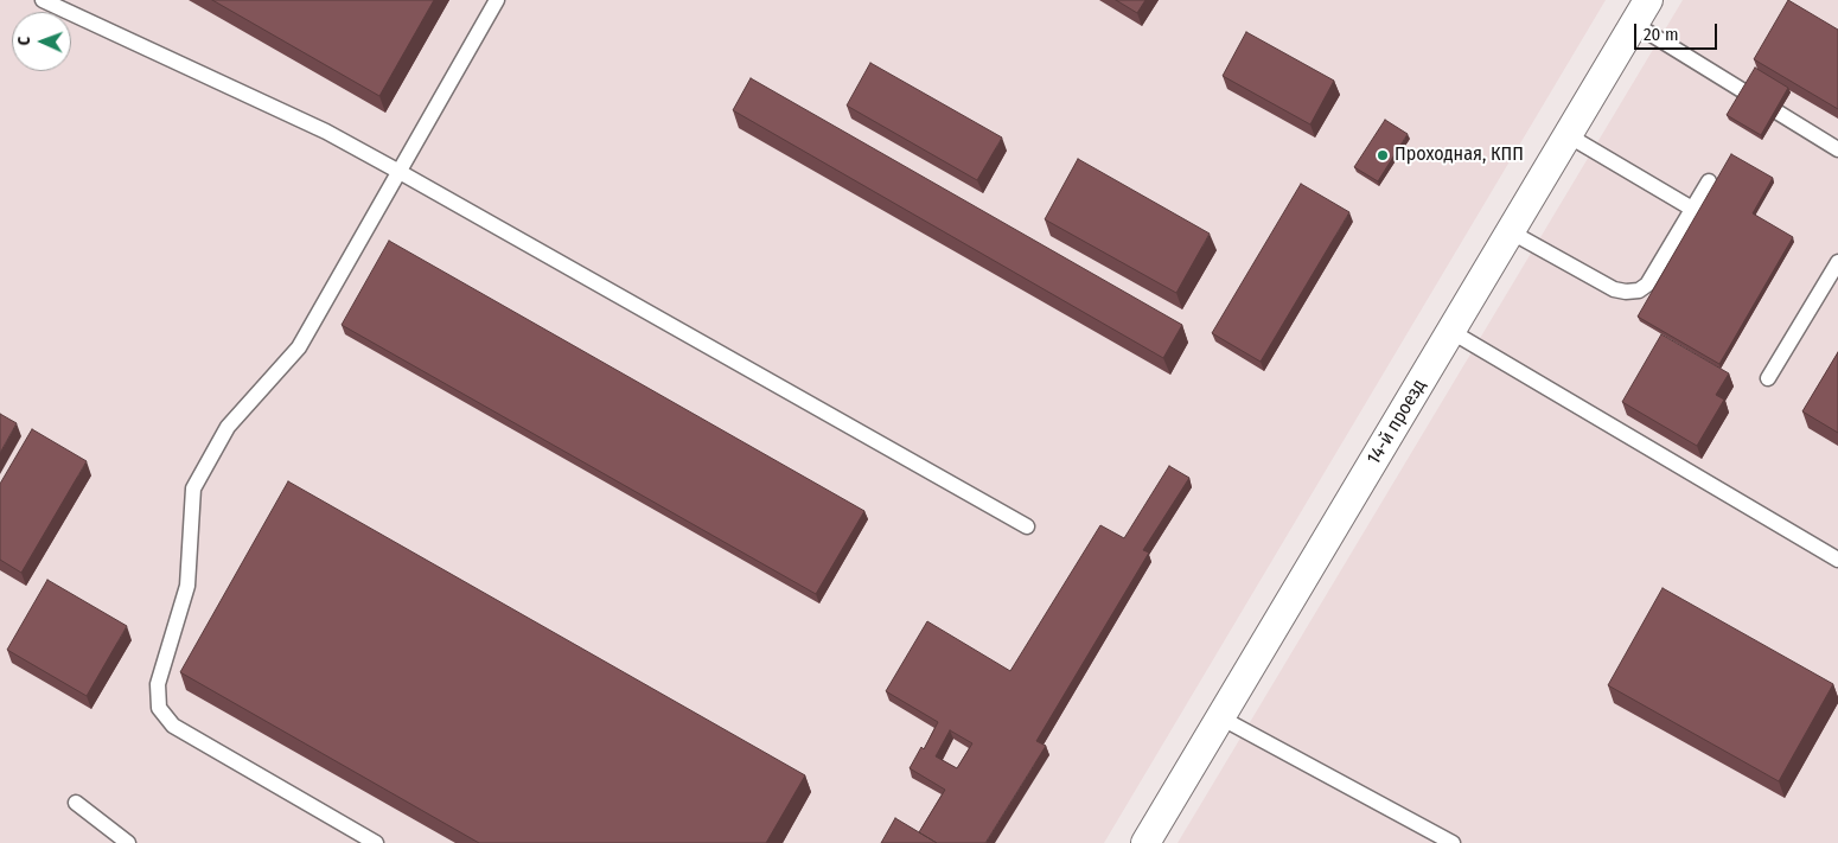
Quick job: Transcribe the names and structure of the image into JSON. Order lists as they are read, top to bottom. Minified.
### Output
{"streets":{"street":["14-й проезд"]},"places":["Проходная, КПП"],"scale_bar":"20 m","north":"left"}
